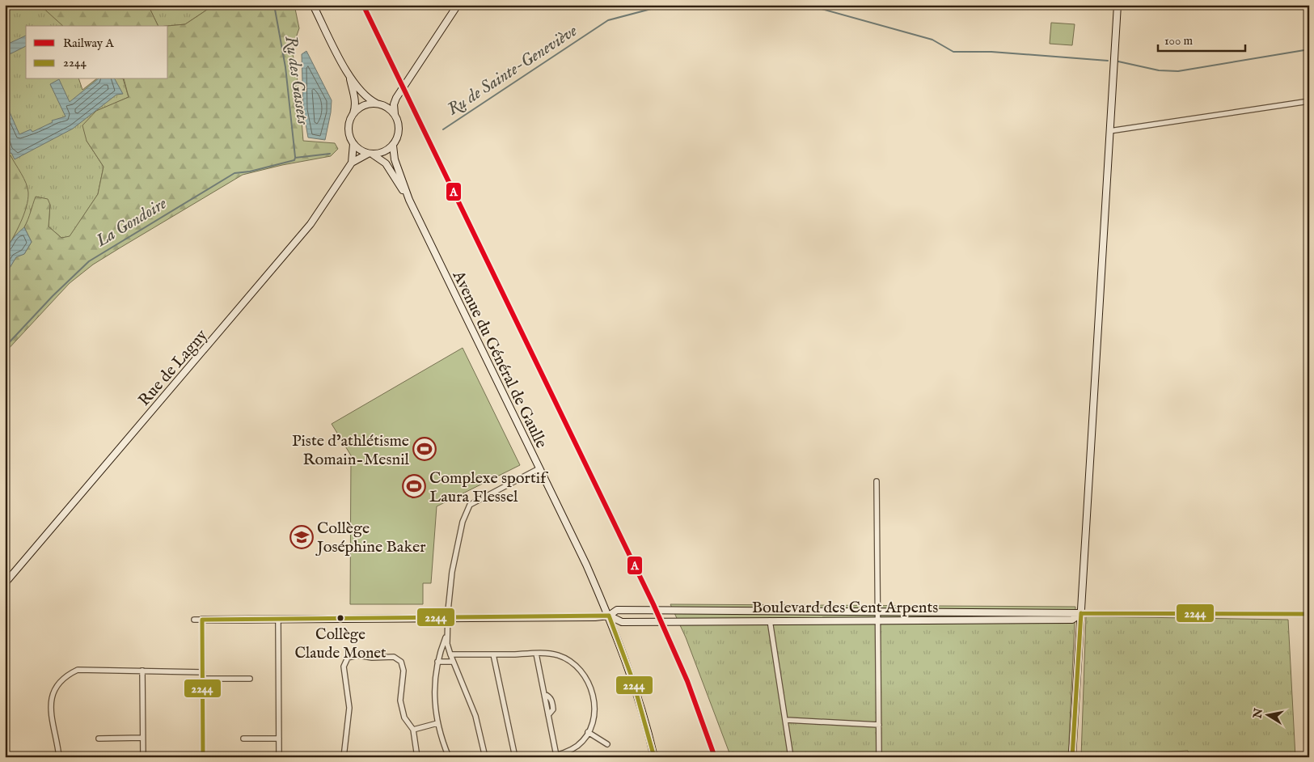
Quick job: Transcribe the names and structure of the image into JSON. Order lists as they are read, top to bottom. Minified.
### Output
{"streets":{"main road":["Avenue du Général de Gaulle","Rue de Lagny","Boulevard des Cent Arpents"]},"crossings":[["Avenue du Général de Gaulle","Rue de Lagny"],["Avenue du Général de Gaulle","Boulevard des Cent Arpents"]],"water":["Ru de Sainte-Geneviève","Ru des Gassets","La Gondoire"],"places":{"sports":["Piste d’athlétisme Romain-Mesnil","Complexe sportif Laura Flessel"],"school or university":["Collège Joséphine Baker"],"other":["Collège Claude Monet"]},"lines":["rail line A","transit line 2244"],"legend":["Railway A","2244"],"scale_bar":"100 m","north":"left"}
